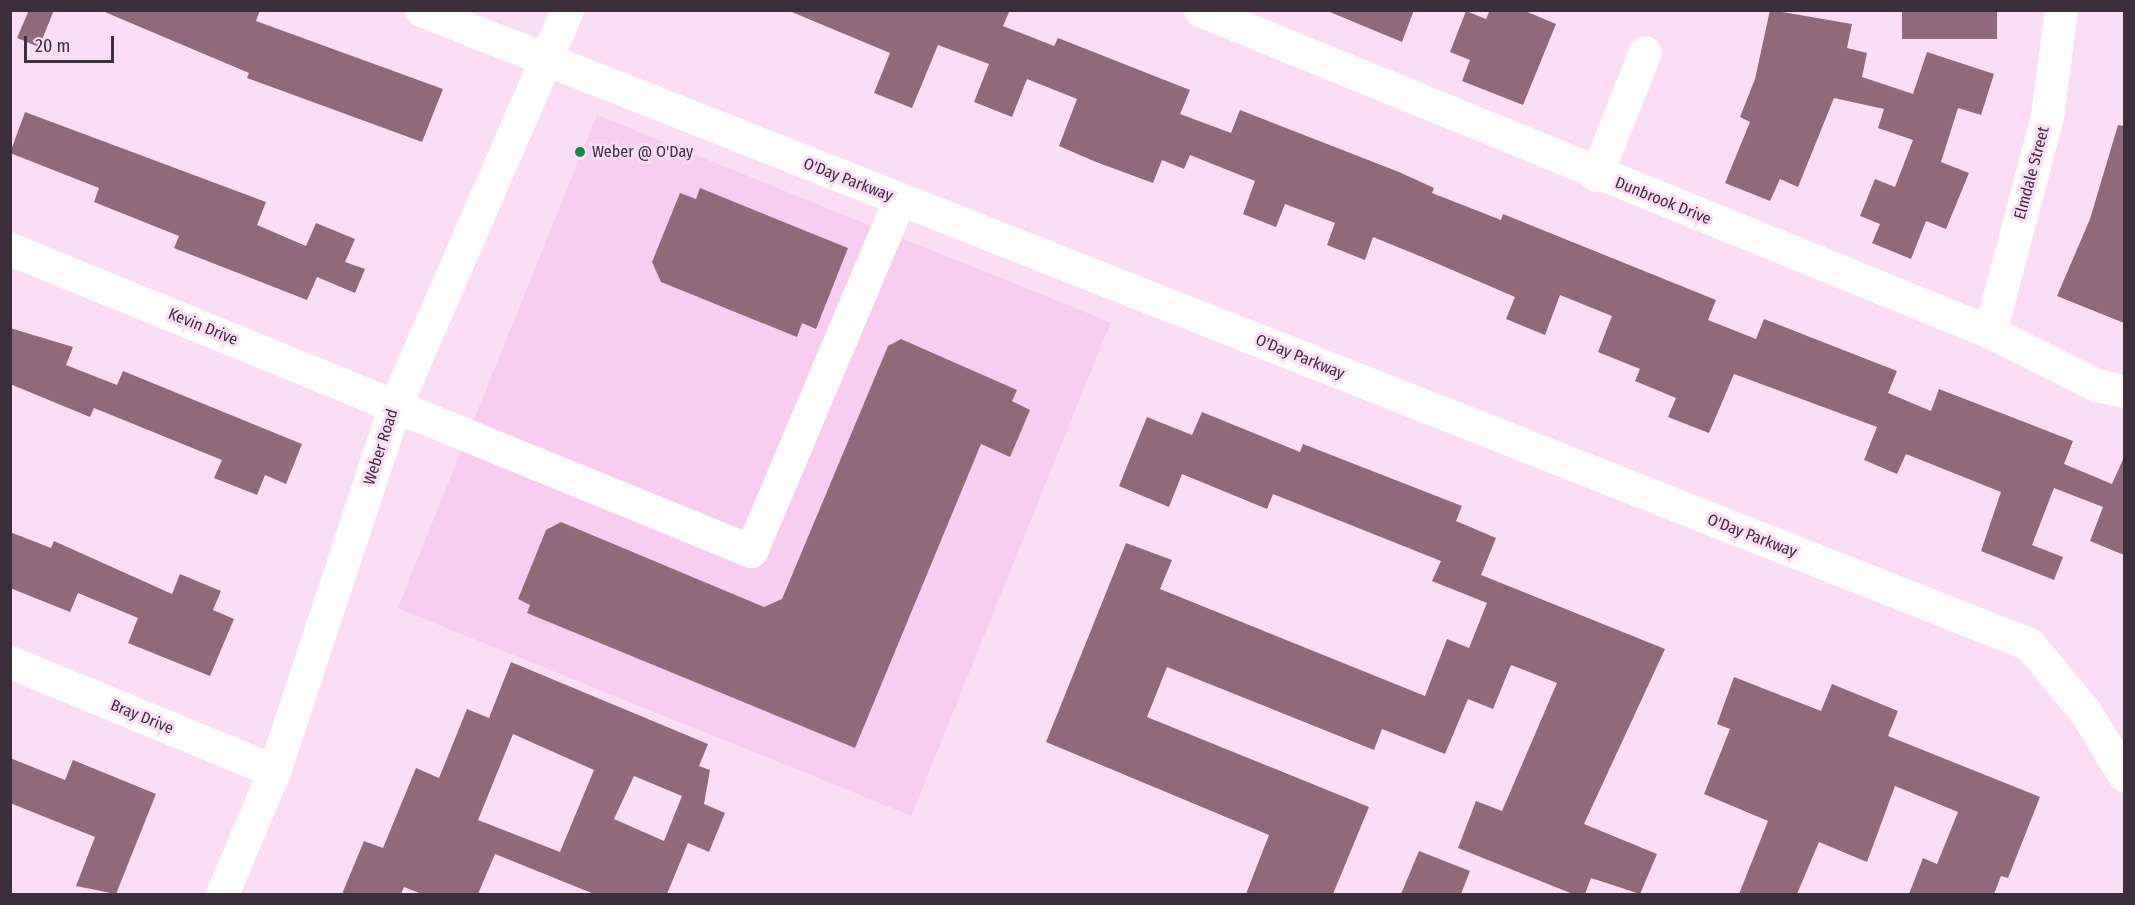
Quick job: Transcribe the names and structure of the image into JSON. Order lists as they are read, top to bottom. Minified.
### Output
{"streets":{"street":["Elmdale Street","O'Day Parkway","Dunbrook Drive","Kevin Drive","Weber Road","Bray Drive"]},"crossings":[["Elmdale Street","Dunbrook Drive"],["O'Day Parkway","Kevin Drive"],["O'Day Parkway","Weber Road"],["Kevin Drive","Weber Road"],["Weber Road","Bray Drive"]],"places":["Weber @ O'Day"],"scale_bar":"20 m"}
